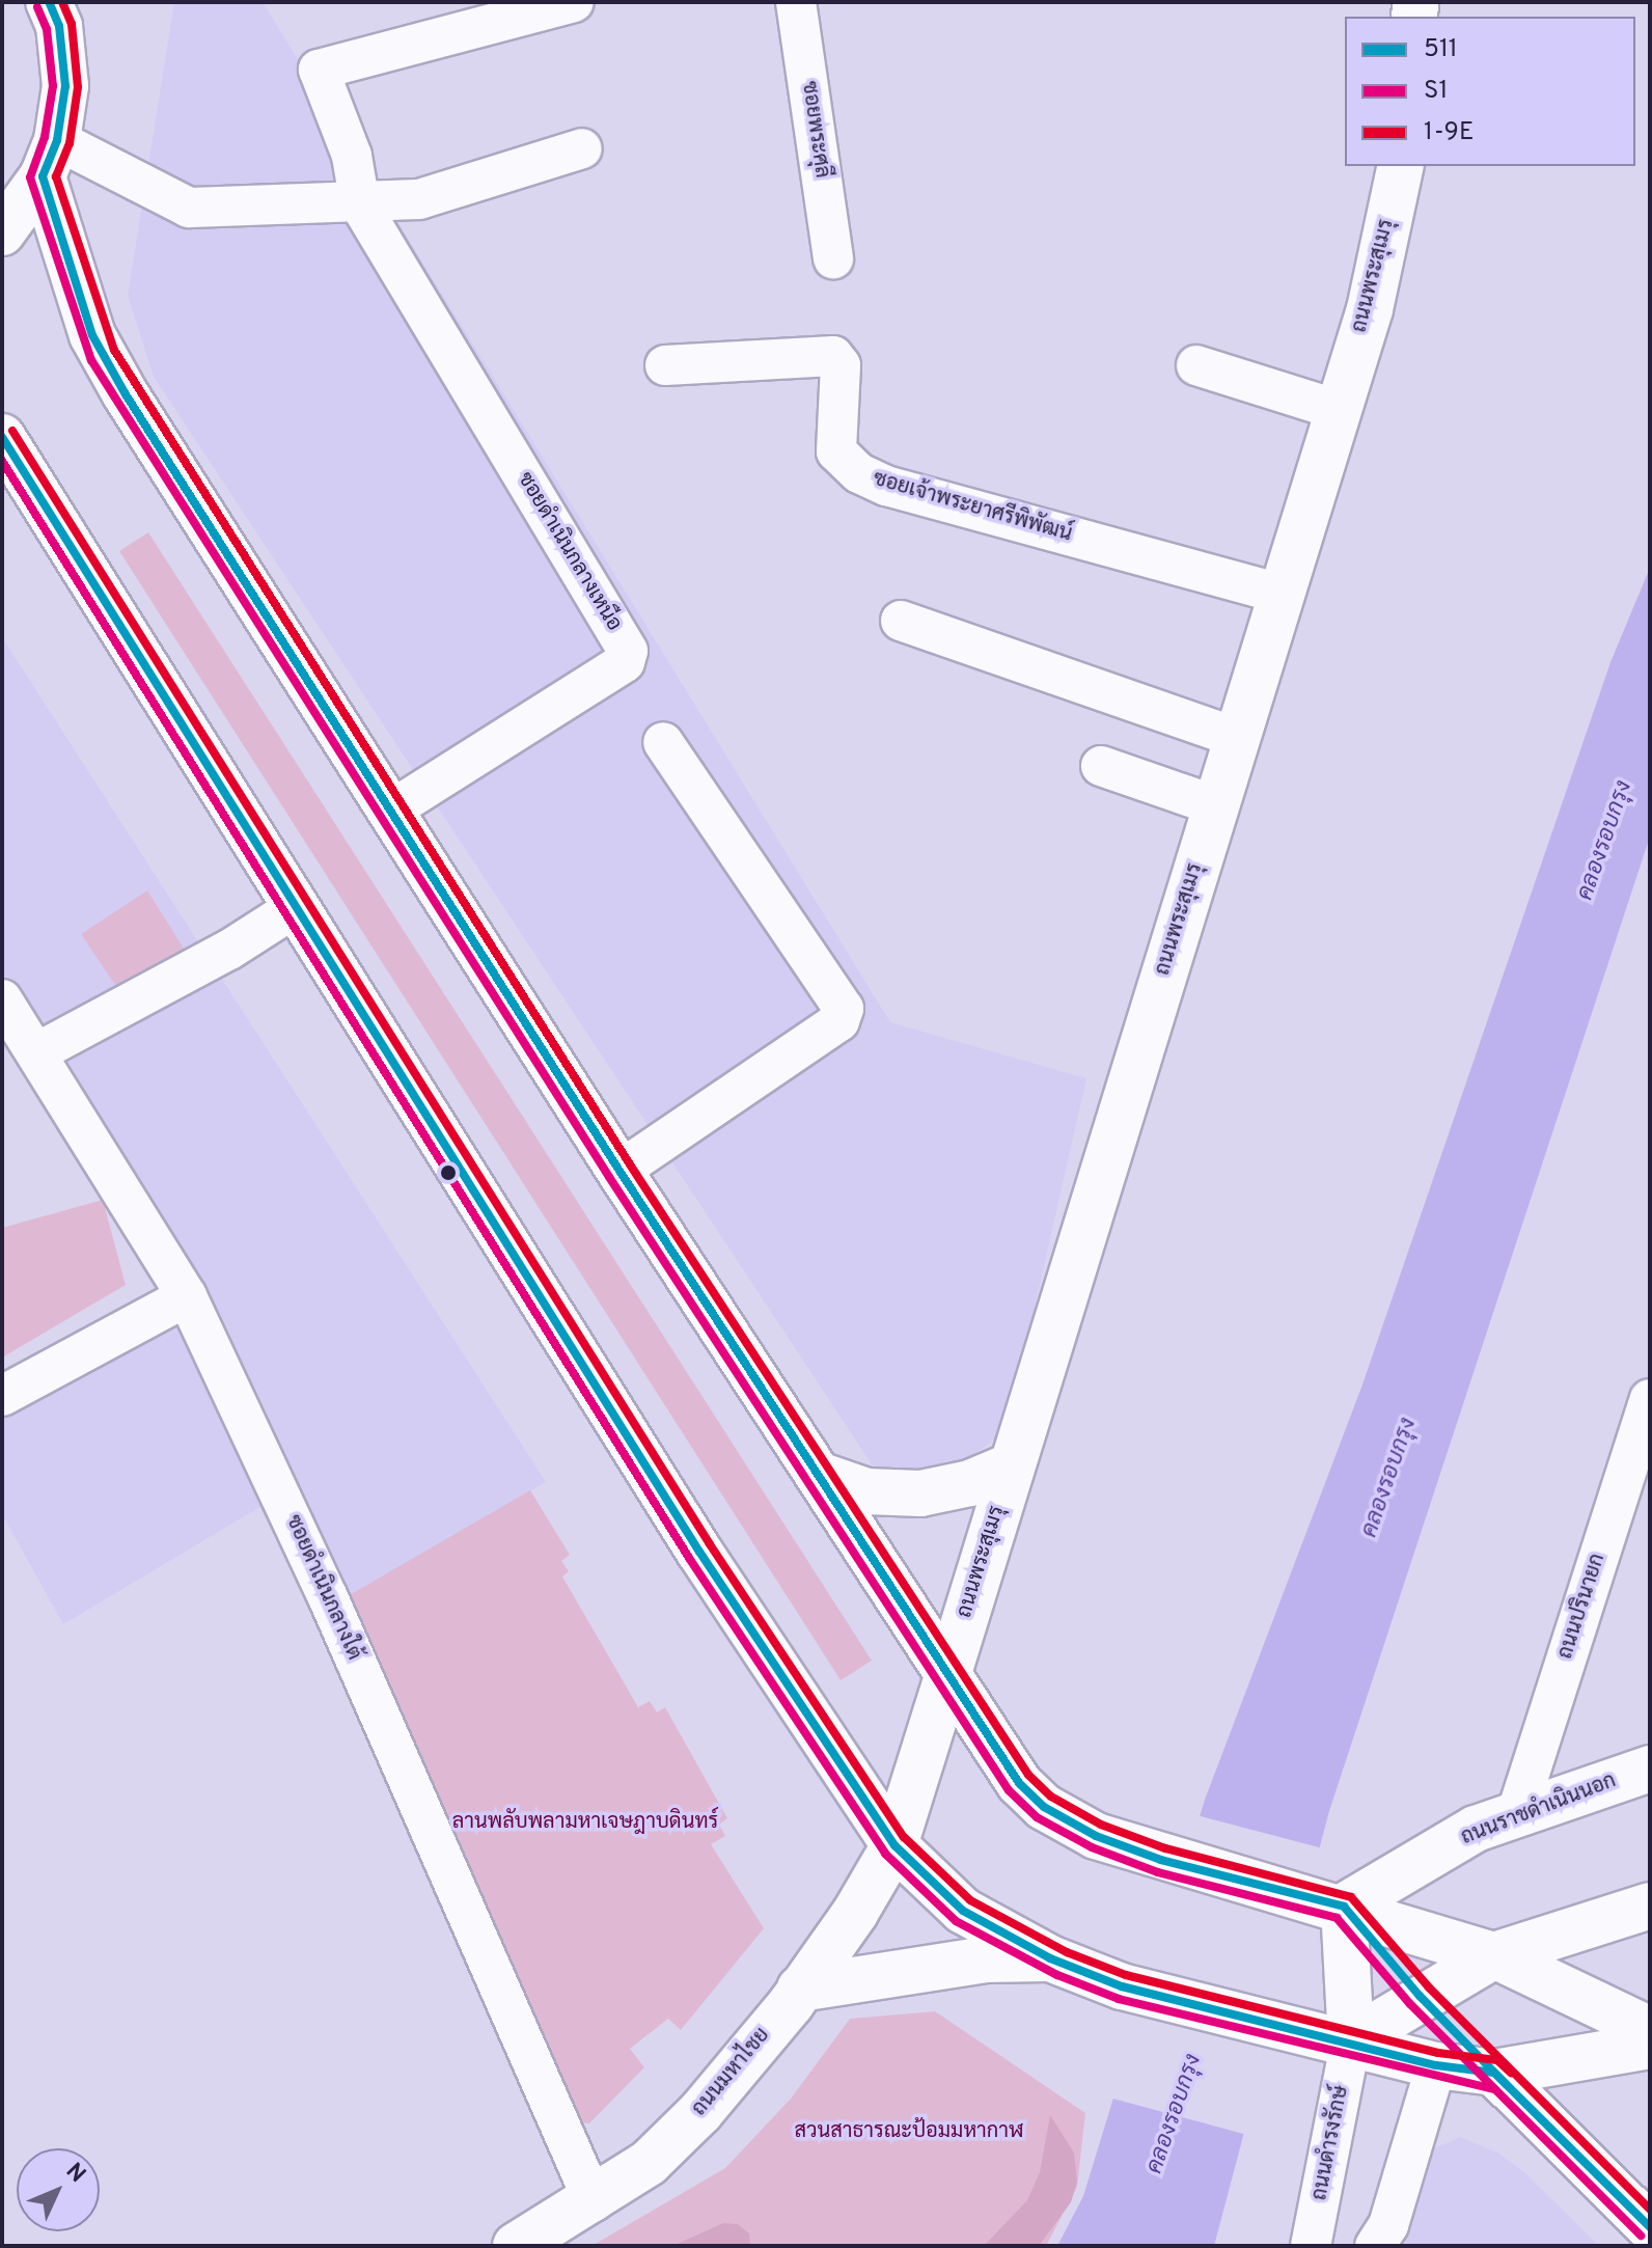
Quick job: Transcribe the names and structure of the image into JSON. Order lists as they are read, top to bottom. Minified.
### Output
{"streets":{"main road":["ถนนพระสุเมรุ","ถนนราชดำเนินนอก","ถนนมหาไชย"],"street":["ซอยพระศุลี","ซอยเจ้าพระยาศรีพิพัฒน์","ซอยดำเนินกลางเหนือ","ซอยดำเนินกลางใต้","ถนนปรินายก","ถนนดำรงรักษ์"]},"crossings":[["ถนนพระสุเมรุ","ซอยเจ้าพระยาศรีพิพัฒน์"],["ถนนพระสุเมรุ","ถนนมหาไชย"],["ซอยดำเนินกลางใต้","ถนนมหาไชย"],["ถนนปรินายก","ถนนราชดำเนินนอก"]],"water":["คลองรอบกรุง"],"parks":["ลานพลับพลามหาเจษฎาบดินทร์","สวนสาธารณะป้อมมหากาฬ"],"lines":["transit line 511","transit line 1-9E","transit line S1"],"legend":["511","S1","1-9E"],"north":"top right"}
